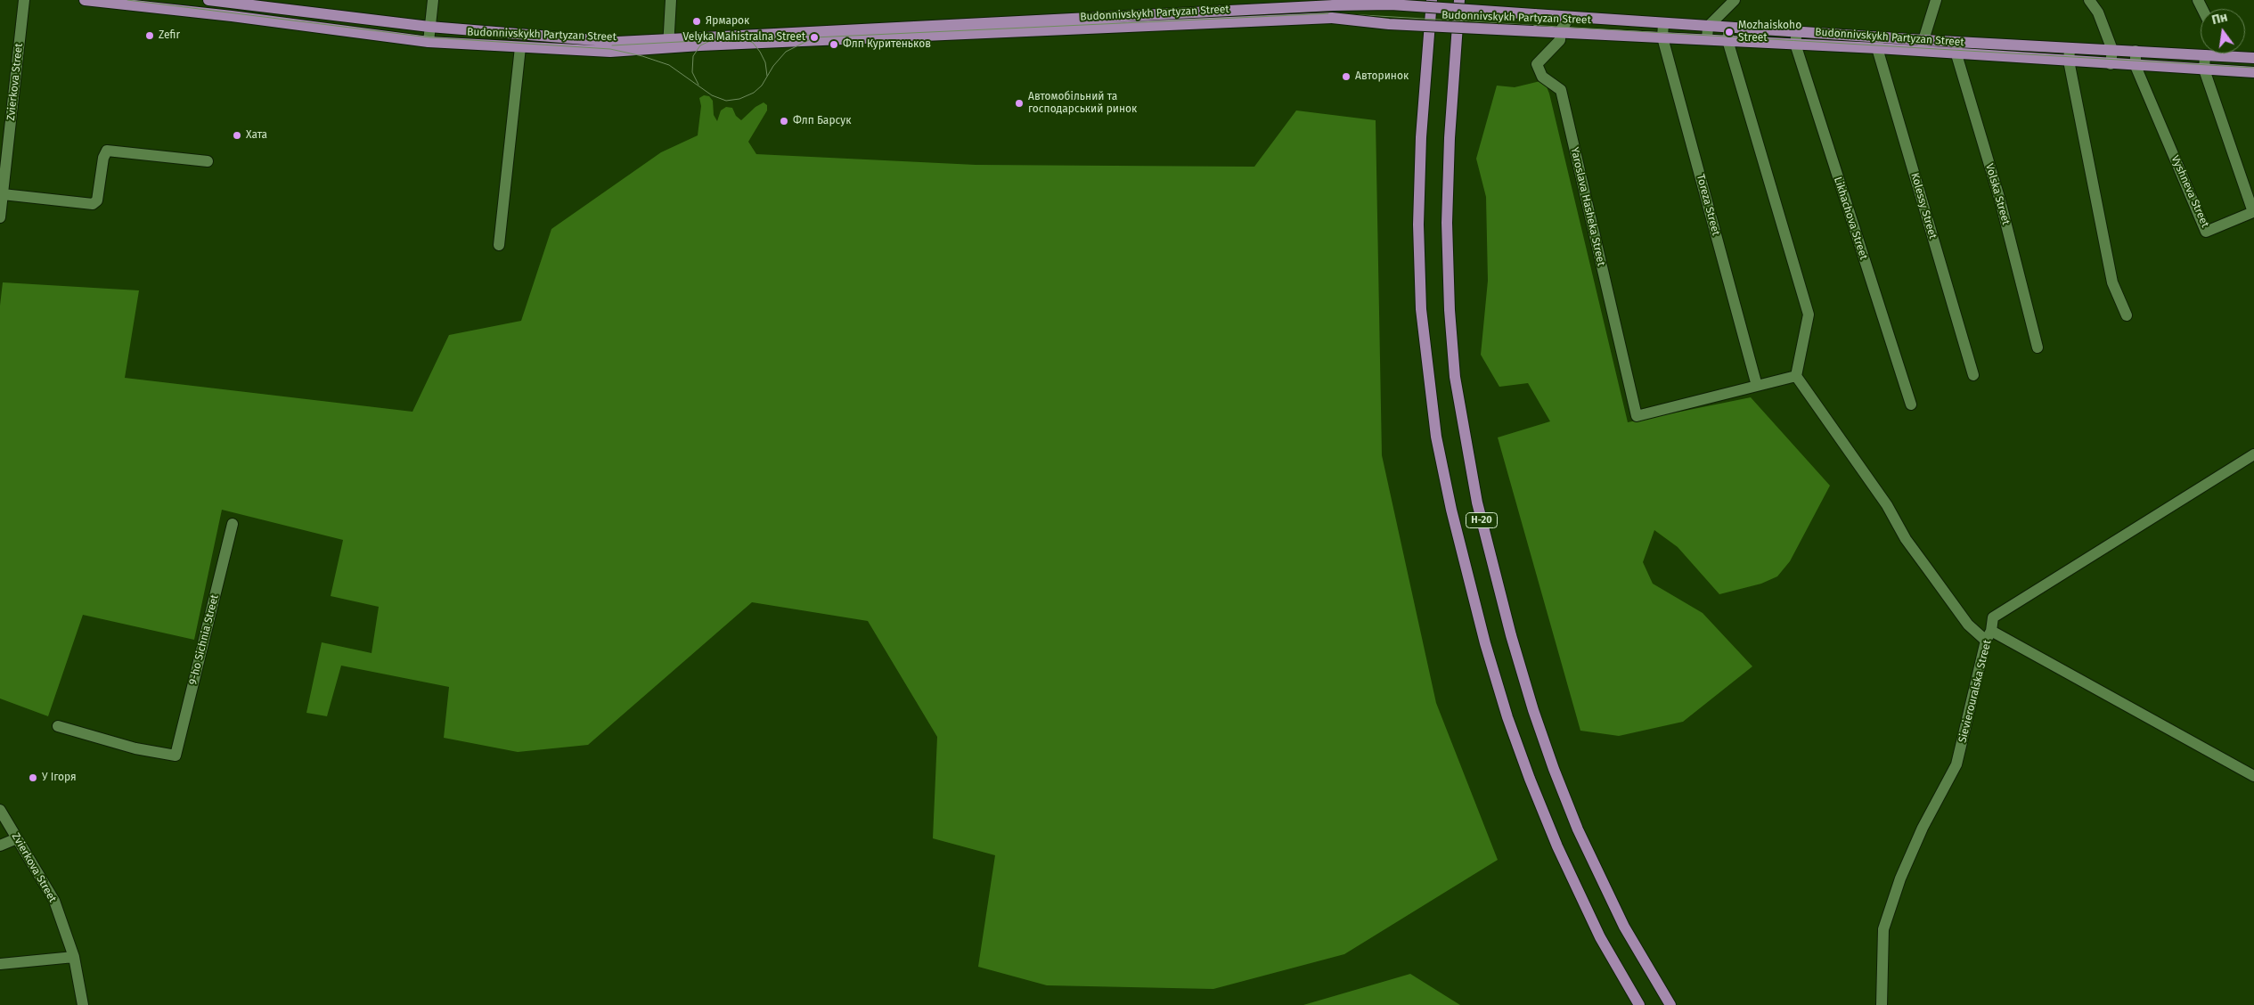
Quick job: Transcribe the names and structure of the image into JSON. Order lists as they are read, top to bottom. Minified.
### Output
{"streets":{"main road":["Budonnivskykh Partyzan Street","Н-20"],"street":["Zvierkova Street","Vyshneva Street","Volska Street","Toreza Street","Kolessy Street","Yaroslava Hasheka Street","Likhachova Street","9-ho Sichnia Street","Sievierouralska Street"]},"crossings":[["Budonnivskykh Partyzan Street","Vyshneva Street"],["Budonnivskykh Partyzan Street","Volska Street"],["Budonnivskykh Partyzan Street","Toreza Street"],["Budonnivskykh Partyzan Street","Kolessy Street"],["Budonnivskykh Partyzan Street","Yaroslava Hasheka Street"],["Budonnivskykh Partyzan Street","Likhachova Street"],["Toreza Street","Yaroslava Hasheka Street"]],"places":["Ярмарок","Mozhaiskoho Street","Zefir","Velyka Mahistralna Street","Флп Куритеньков","Авторинок","Автомобільний та господарський ринок","Флп Барсук","Хата","У Ігоря"],"north":"top"}
